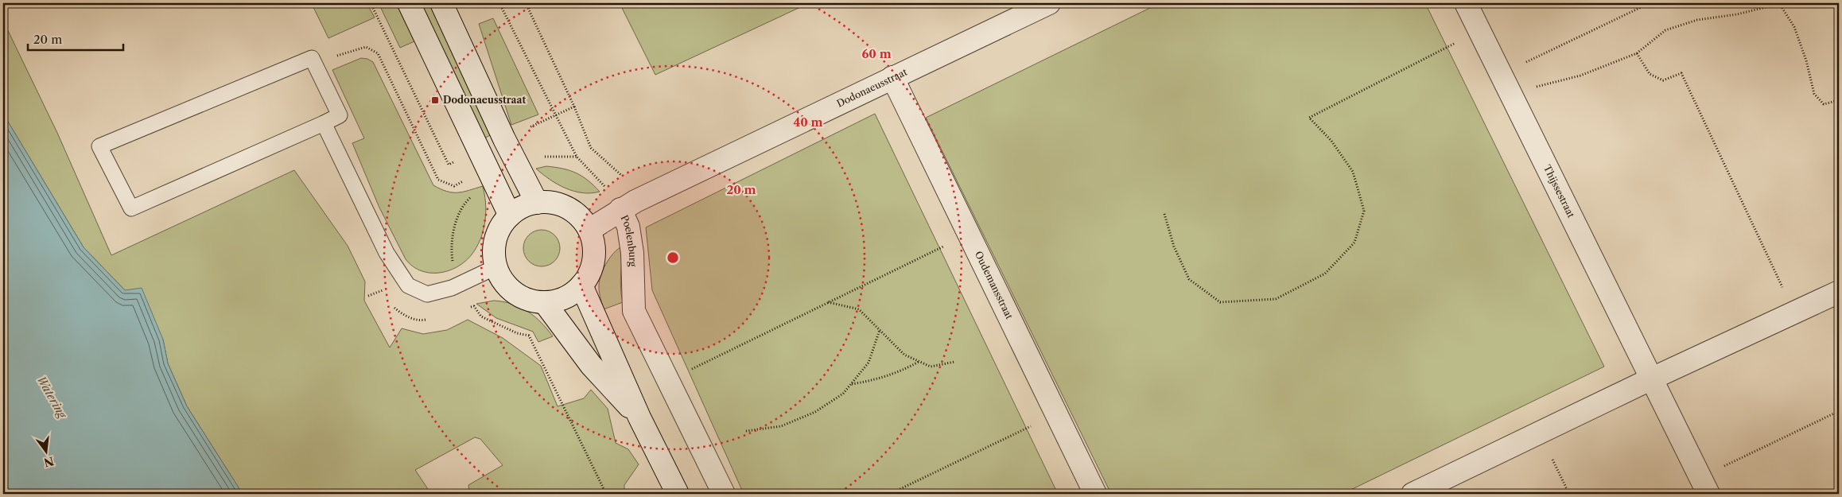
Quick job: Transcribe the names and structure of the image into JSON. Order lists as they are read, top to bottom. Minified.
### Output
{"streets":{"street":["Dodonaeusstraat","Thijssestraat","Poelenburg","Oudemansstraat"]},"crossings":[["Dodonaeusstraat","Poelenburg"],["Dodonaeusstraat","Oudemansstraat"]],"water":["Watering"],"places":{"transit":["Dodonaeusstraat"]},"scale_bar":"20 m","north":"bottom","rings":["60 m","40 m","20 m"]}
